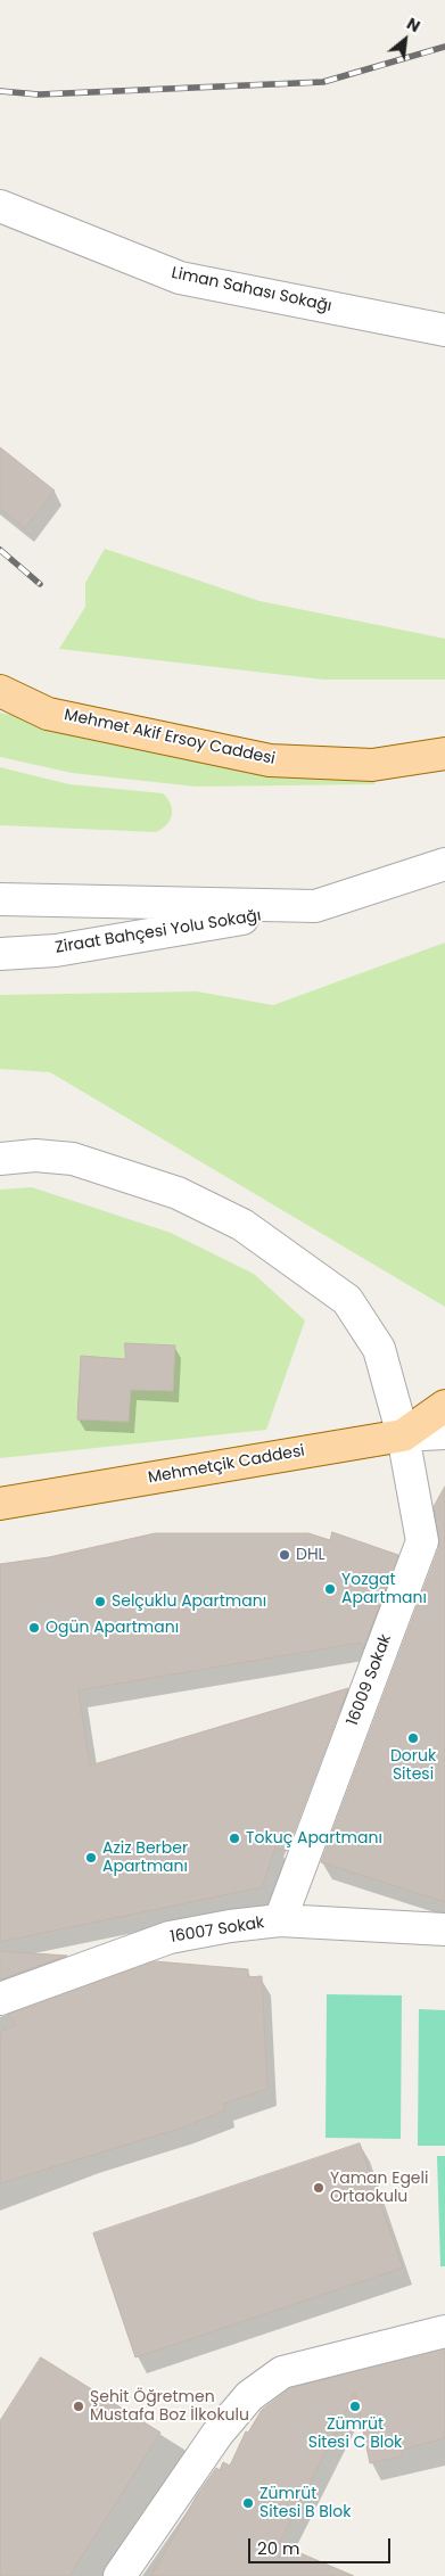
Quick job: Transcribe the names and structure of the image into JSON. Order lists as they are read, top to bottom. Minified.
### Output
{"streets":{"main road":["Mehmet Akif Ersoy Caddesi","Mehmetçik Caddesi"],"street":["Liman Sahası Sokağı","Ziraat Bahçesi Yolu Sokağı","16009 Sokak","16007 Sokak"]},"crossings":[["Mehmetçik Caddesi","16009 Sokak"],["16009 Sokak","16007 Sokak"]],"places":["DHL","Yozgat Apartmanı","Selçuklu Apartmanı","Ogün Apartmanı","Doruk Sitesi","Tokuç Apartmanı","Aziz Berber Apartmanı","Yaman Egeli Ortaokulu","Şehit Öğretmen Mustafa Boz İlkokulu","Zümrüt Sitesi C Blok","Zümrüt Sitesi B Blok"],"scale_bar":"20 m","north":"top right"}
